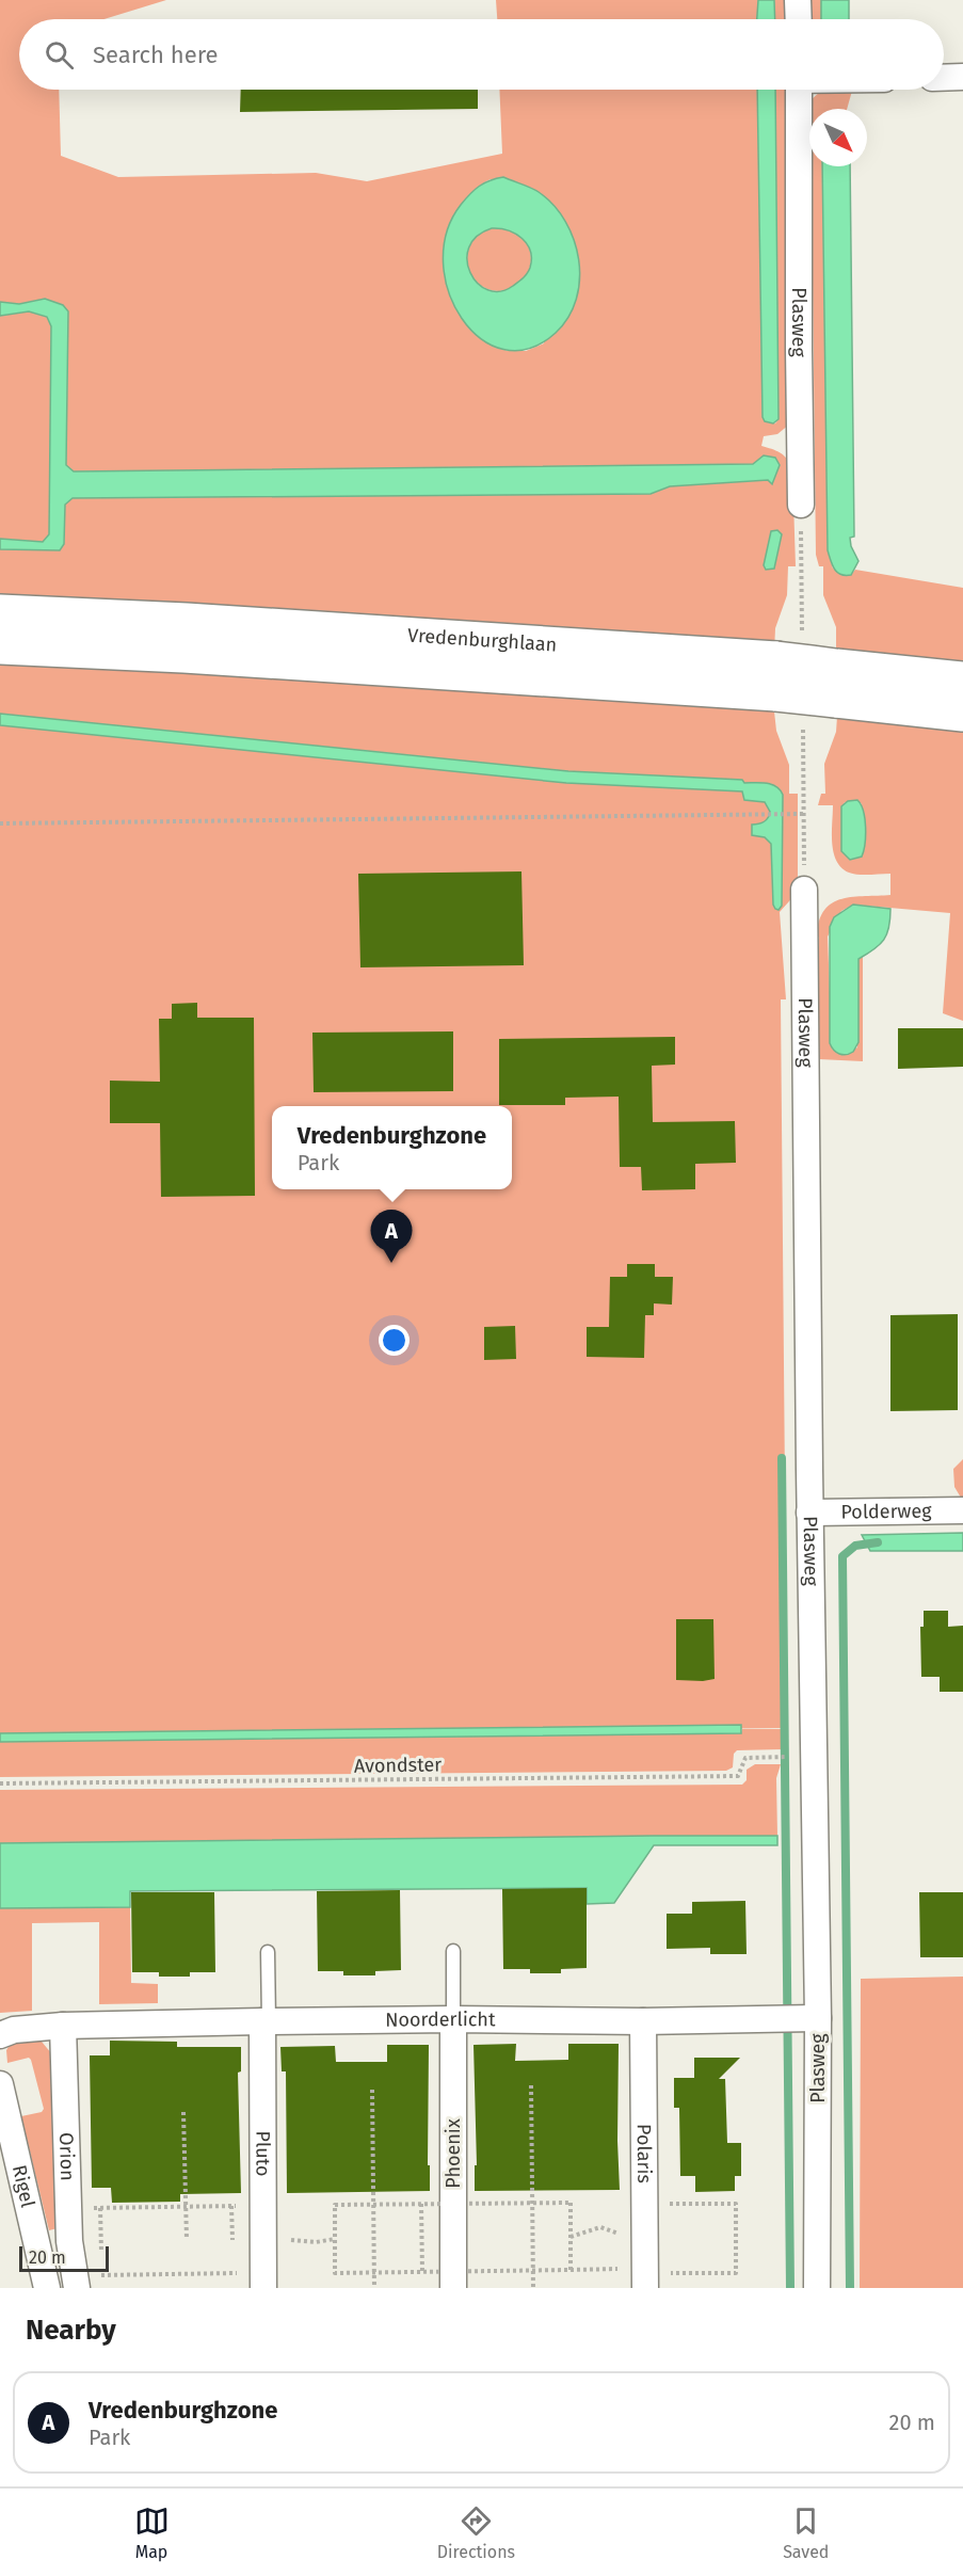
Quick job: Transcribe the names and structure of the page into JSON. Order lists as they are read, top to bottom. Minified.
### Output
{"streets":{"street":["Plasweg","Vredenburghlaan","Polderweg","Noorderlicht","Phoenix","Pluto","Polaris","Orion","Rigel"],"path":["Avondster"]},"crossings":[["Plasweg","Polderweg"],["Plasweg","Noorderlicht"],["Noorderlicht","Phoenix"],["Noorderlicht","Pluto"],["Noorderlicht","Polaris"],["Noorderlicht","Orion"]],"scale_bar":"20 m","north":"bottom right","page":{"search":"Search here","popup":["Vredenburghzone","Park"],"pins":"A","scale":"20 m","heading":"Nearby","list":[{"mark":"A","name":"Vredenburghzone","note":"Park","value":"20 m"}],"nav":["Map","Directions","Saved"]}}
